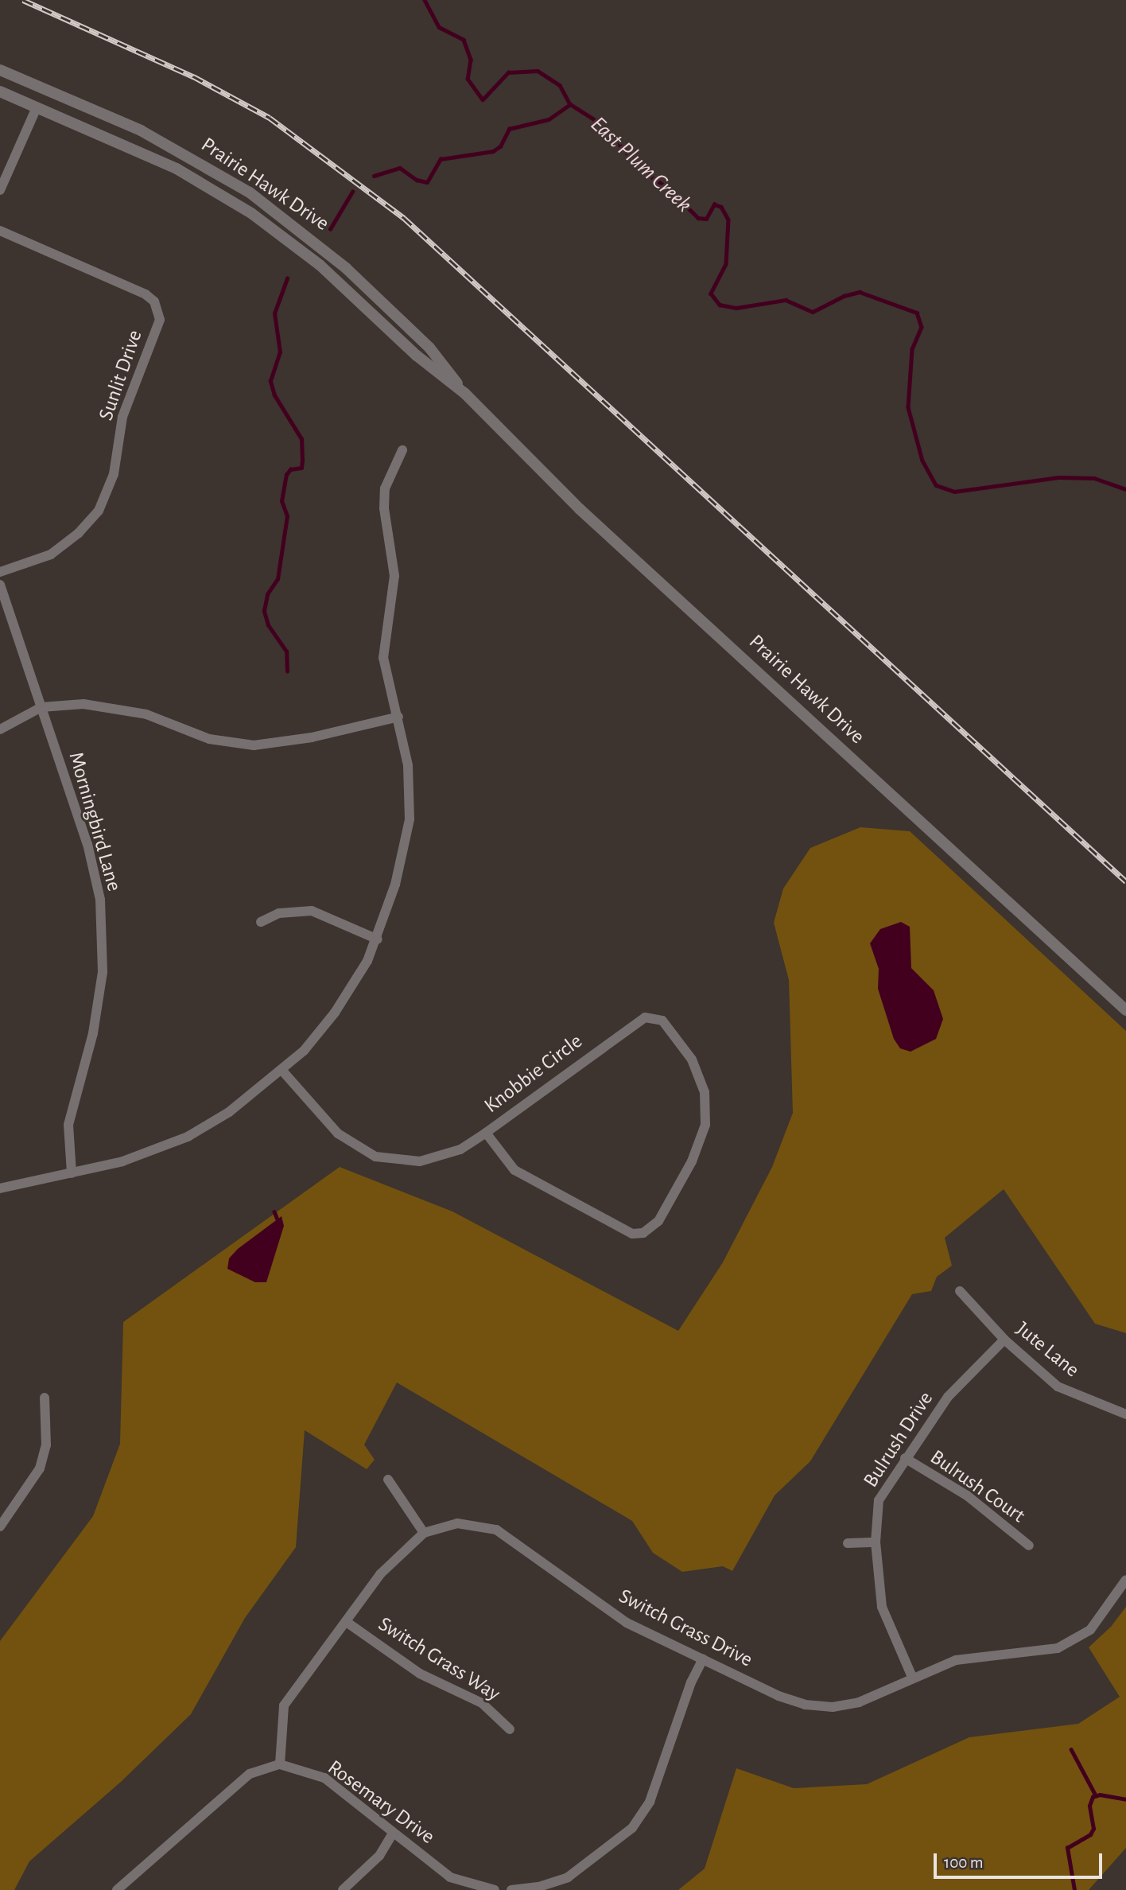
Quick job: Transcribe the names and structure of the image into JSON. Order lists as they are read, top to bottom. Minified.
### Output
{"streets":{"street":["Prairie Hawk Drive","Sunlit Drive","Morningbird Lane","Knobbie Circle","Jute Lane","Bulrush Drive","Bulrush Court","Switch Grass Drive","Switch Grass Way","Rosemary Drive"]},"crossings":[["Jute Lane","Bulrush Drive"],["Bulrush Drive","Bulrush Court"],["Bulrush Drive","Switch Grass Drive"],["Switch Grass Drive","Switch Grass Way"],["Switch Grass Drive","Rosemary Drive"]],"water":["East Plum Creek"],"scale_bar":"100 m"}
